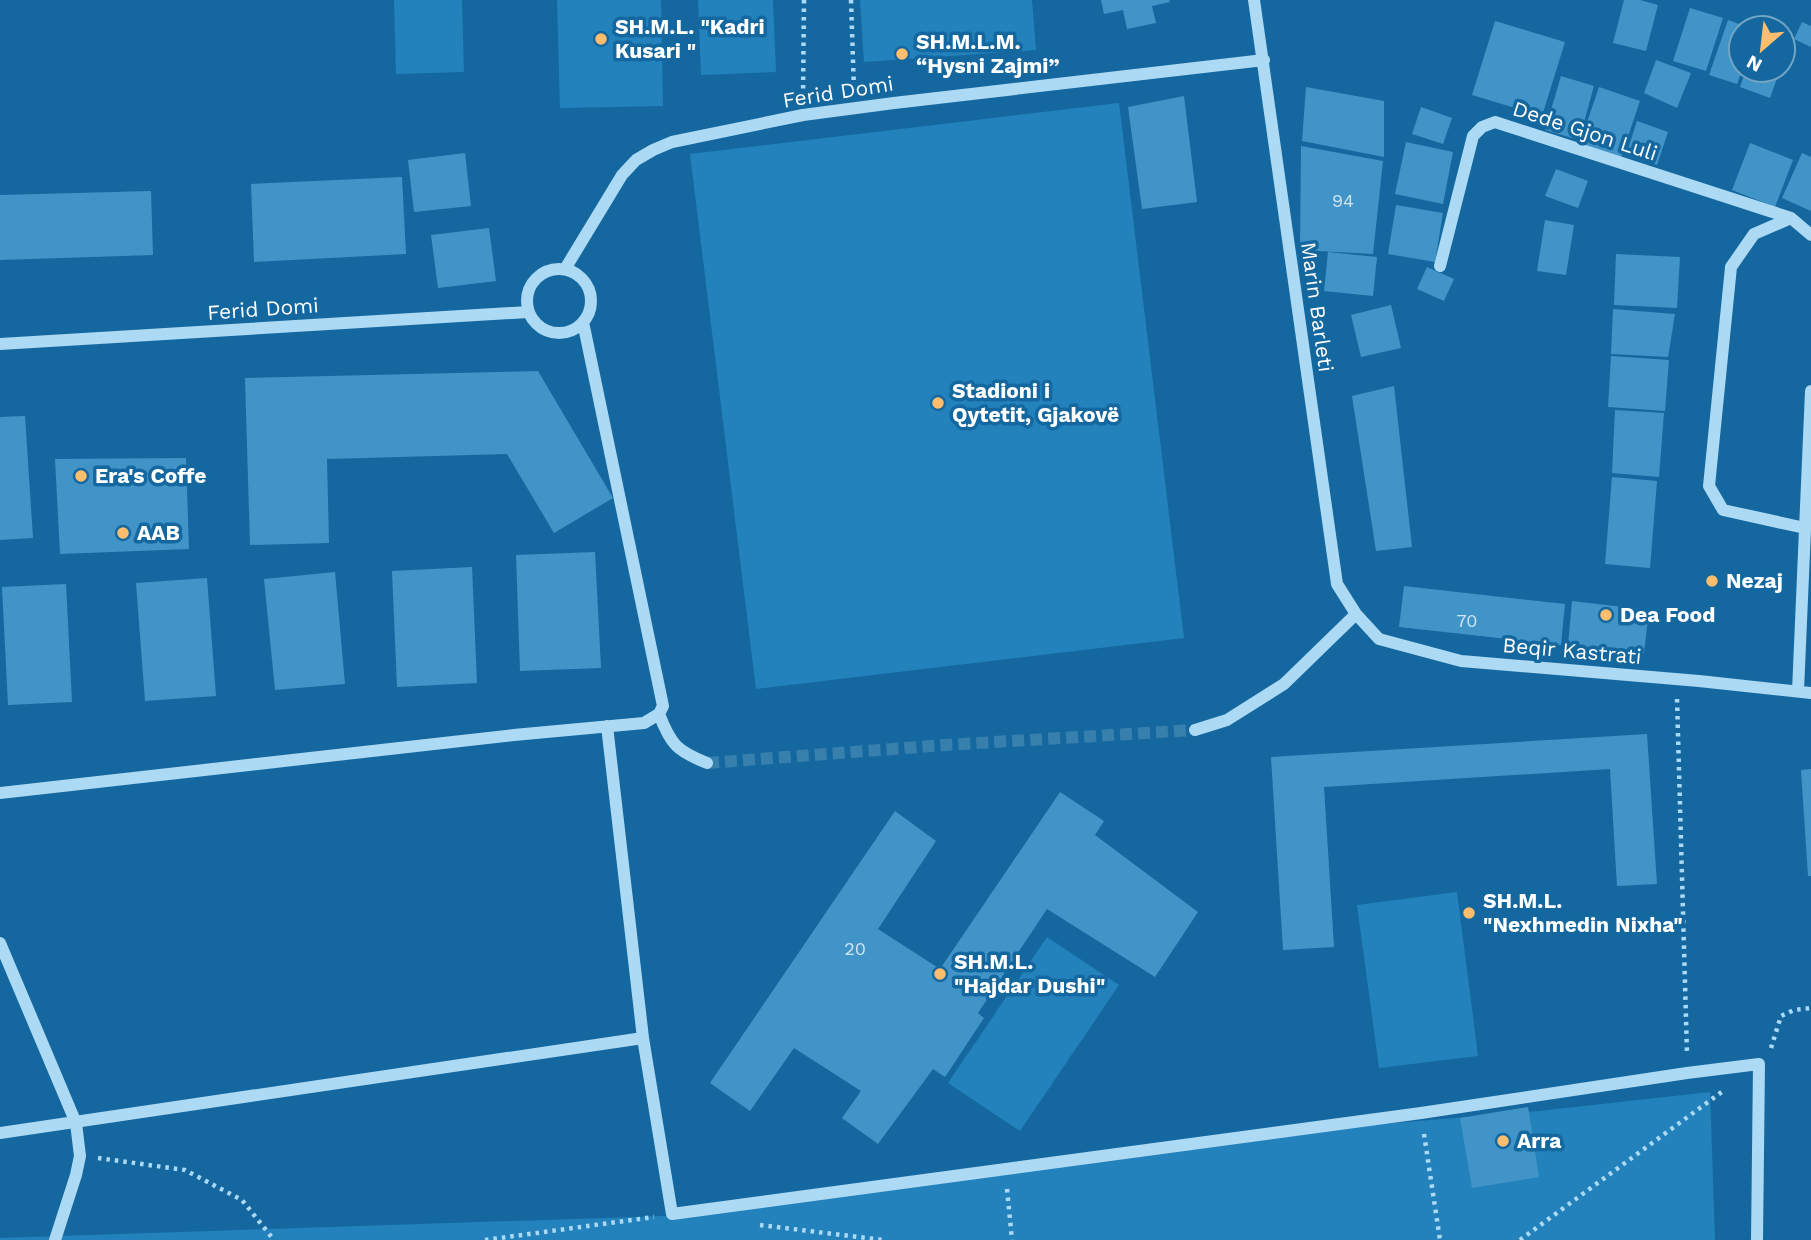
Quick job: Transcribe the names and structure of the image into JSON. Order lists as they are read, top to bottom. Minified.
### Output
{"streets":{"street":["Ferid Domi","Dede Gjon Luli","Marin Barleti","Beqir Kastrati"]},"crossings":[["Ferid Domi","Marin Barleti"],["Marin Barleti","Beqir Kastrati"]],"places":["SH.M.L. \"Kadri Kusari \"","SH.M.L.M. “Hysni Zajmi”","Stadioni i Qytetit, Gjakovë","Era's Coffe","AAB","Nezaj","Dea Food","SH.M.L. \"Nexhmedin Nixha\"","SH.M.L. \"Hajdar Dushi\"","Arra"],"house_numbers":["94","70","20"],"north":"bottom left"}
